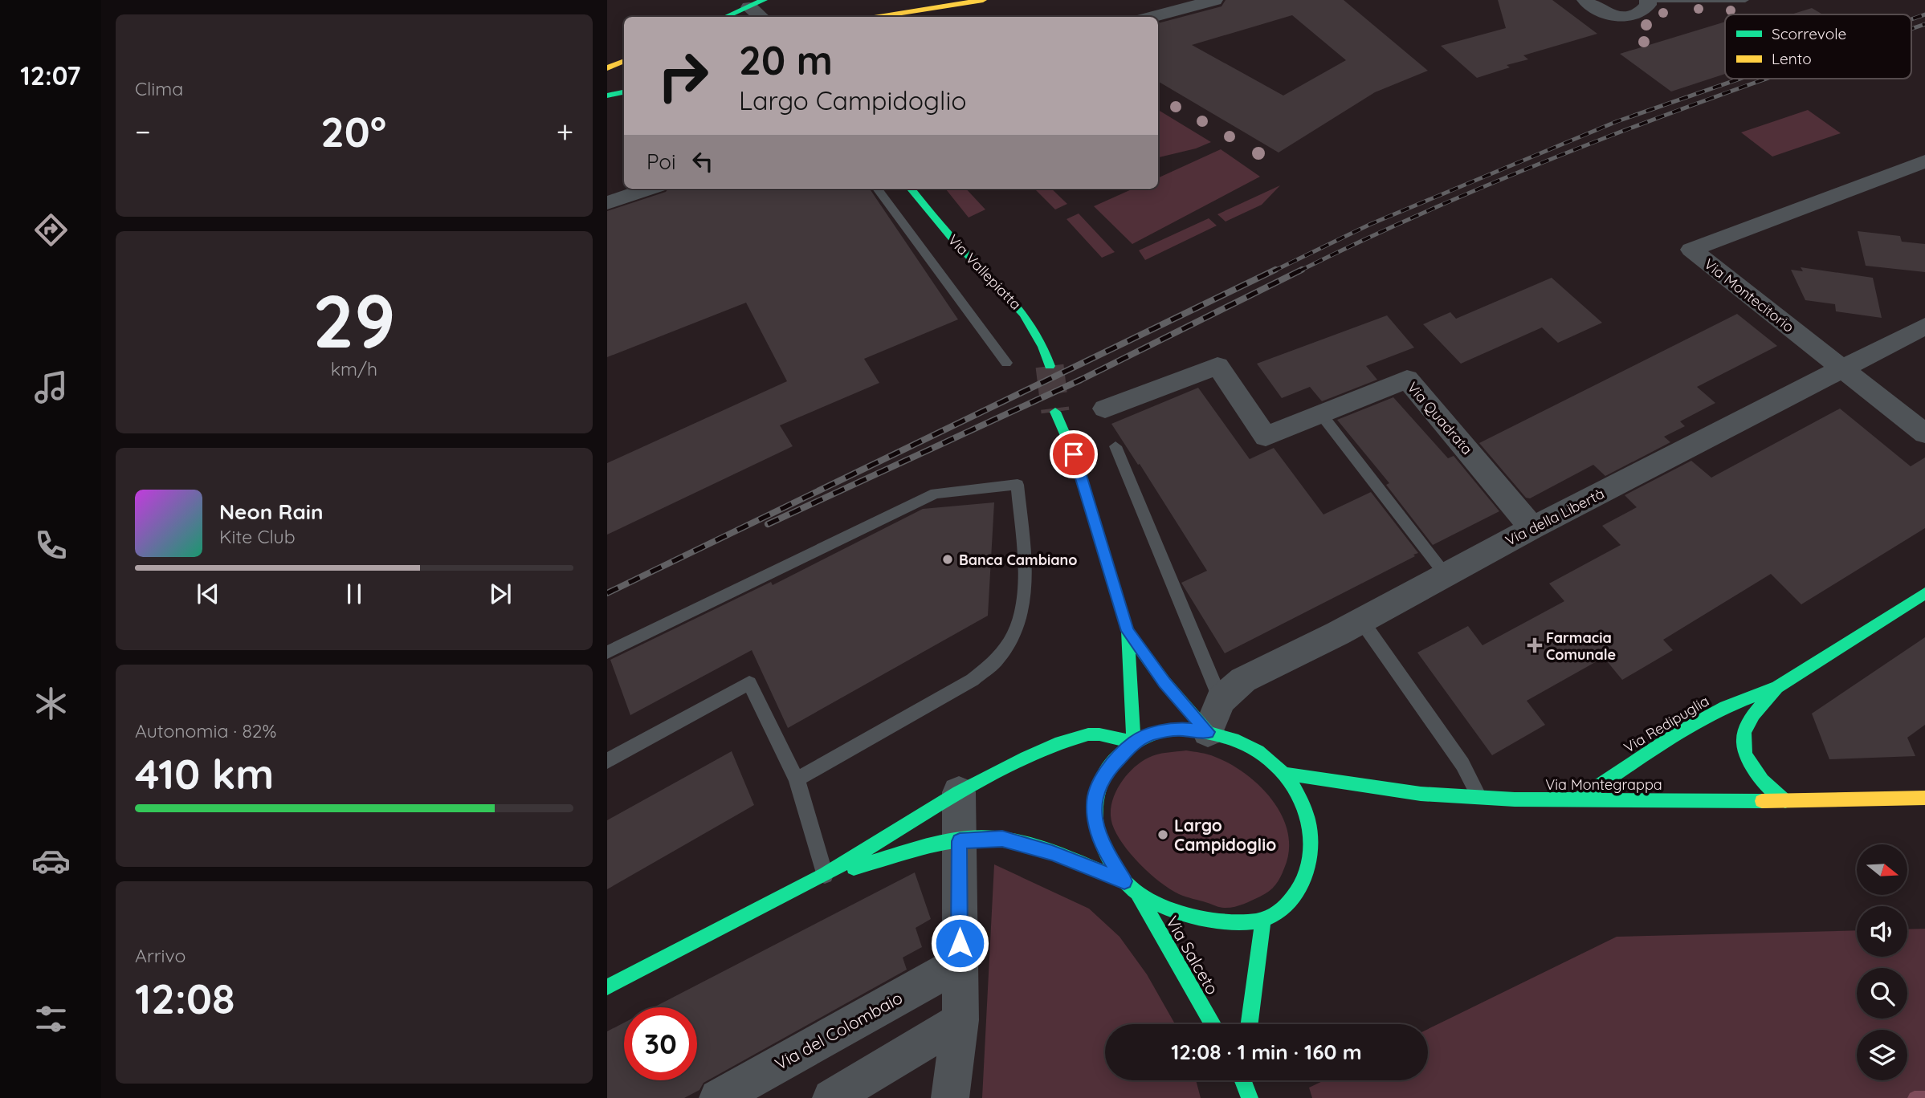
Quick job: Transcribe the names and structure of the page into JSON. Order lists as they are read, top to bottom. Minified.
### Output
{"streets":{"main road":["Via Vallepiatta","Via Redipuglia","Via Montegrappa","Via Salceto"],"street":["Via Montecitorio","Via Quadrata","Via della Libertà","Via del Colombaio"]},"crossings":[["Via Montecitorio","Via della Libertà"],["Via Quadrata","Via della Libertà"],["Via Redipuglia","Via Montegrappa"]],"places":{"other":["Banca Cambiano","Largo Campidoglio"],"health":["Farmacia Comunale"]},"legend":["Scorrevole","Lento"],"north":"right","page":{"tabs":"12:07","tile":["Clima",["29","km/h"],["Autonomia · 82%","410 km"],["Arrivo","12:08"]],"turn":["20 m","Largo Campidoglio"],"heat":["−","20°","+"],"then":"Poi","song":["Neon Rain","Kite Club"],"limit":"30","trip":"12:08 · 1 min · 160 m"}}
